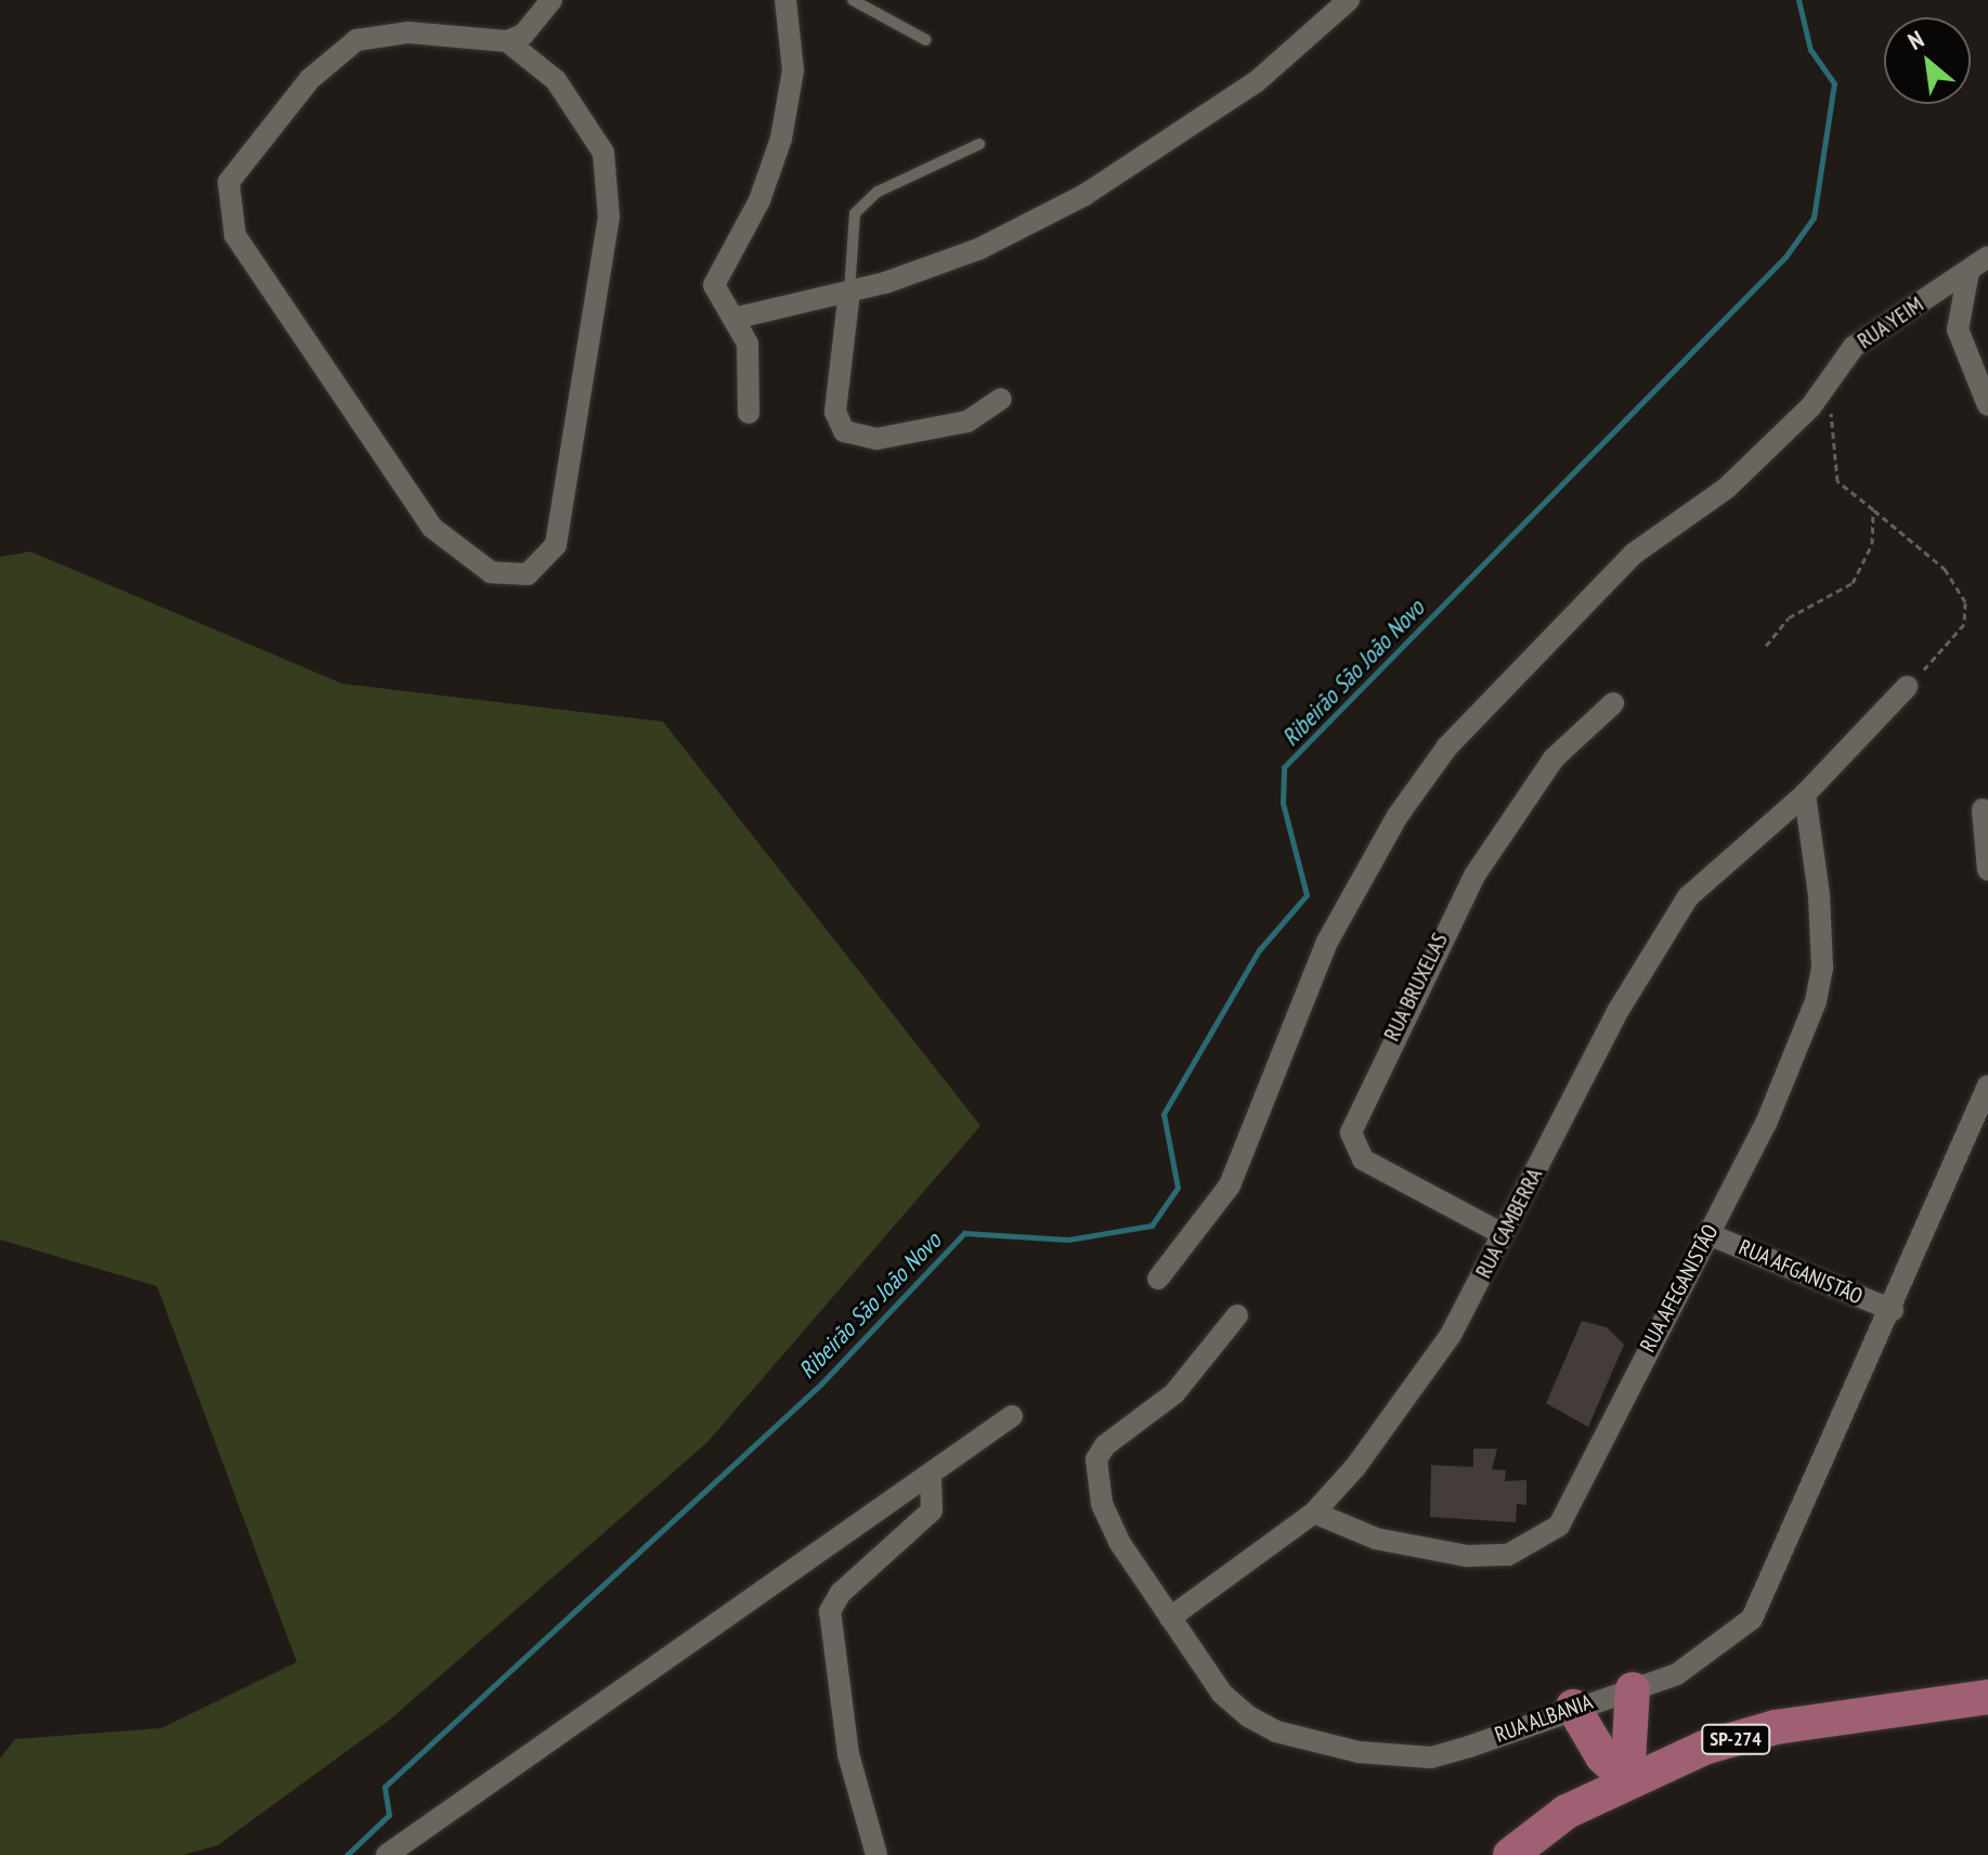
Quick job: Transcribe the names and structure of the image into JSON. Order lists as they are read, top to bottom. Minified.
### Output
{"streets":{"main road":["SP-274"],"street":["RUA YEIM","RUA BRUXELAS","RUA CAMBERRA","RUA AFGANISTÃO","RUA AFEGANISTÃO","RUA ALBANIA"]},"crossings":[["RUA BRUXELAS","RUA CAMBERRA"],["RUA CAMBERRA","RUA AFEGANISTÃO"],["RUA CAMBERRA","RUA ALBANIA"],["RUA AFGANISTÃO","RUA AFEGANISTÃO"],["RUA AFGANISTÃO","RUA ALBANIA"]],"water":["Ribeirão São João Novo"],"north":"top left"}
